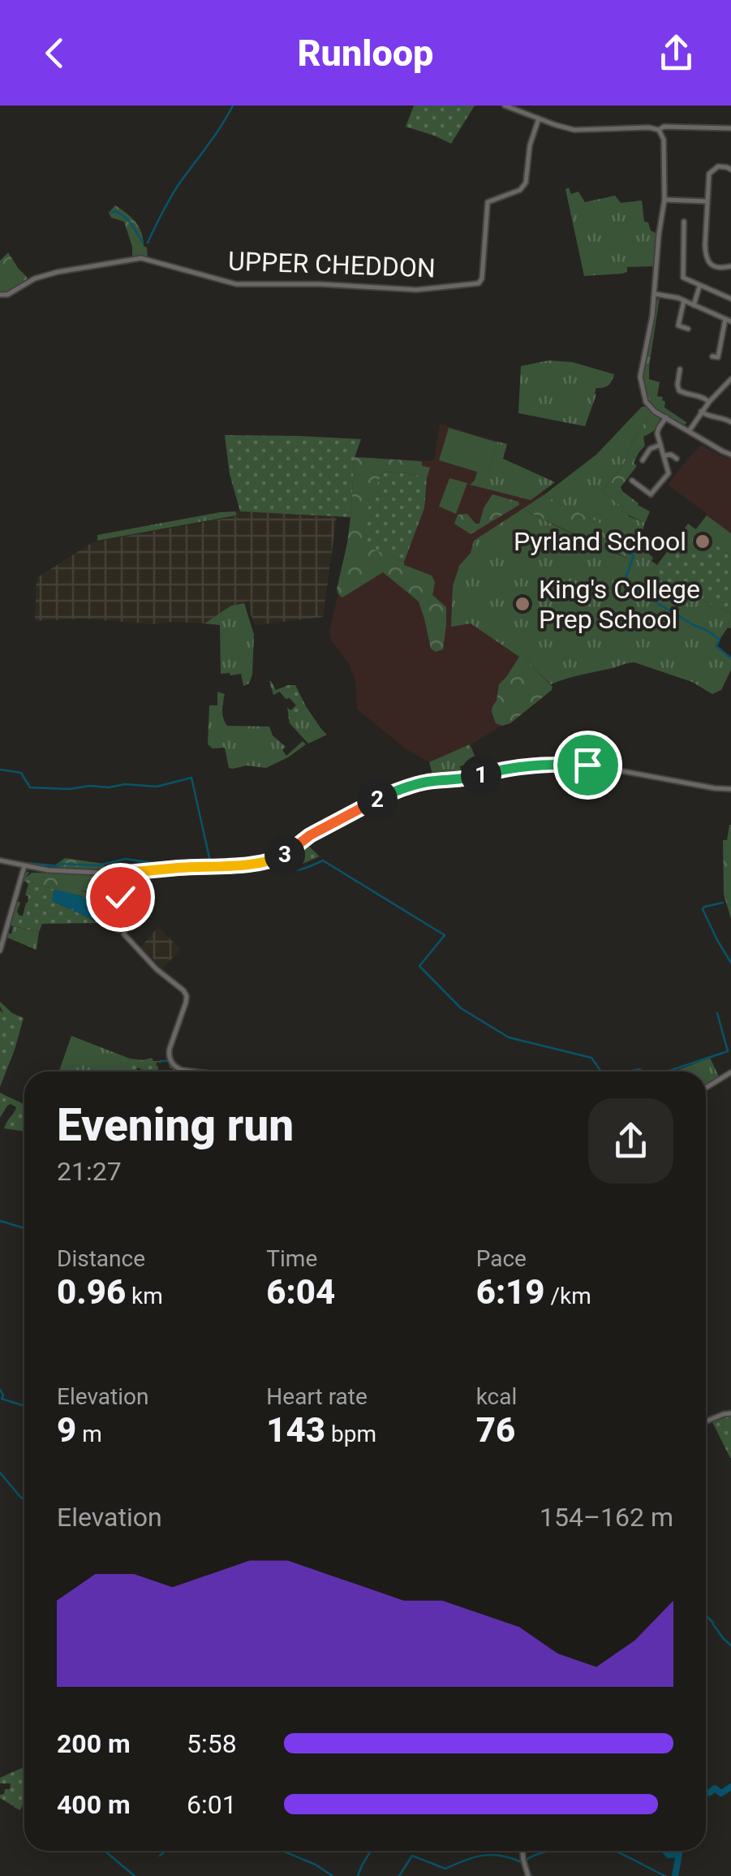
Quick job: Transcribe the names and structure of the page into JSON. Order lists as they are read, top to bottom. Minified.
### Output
{"streets":{"street":["UPPER CHEDDON"]},"places":["Pyrland School","King's College Prep School"],"page":{"header":"Runloop","pins":["1","2","3"],"heading":["Evening run","21:27"],"stats":[["Distance","0.96 km"],["Time","6:04"],["Pace","6:19 /km"],["Elevation","9 m"],["Heart rate","143 bpm"],["kcal","76"]],"chart":["Elevation","154–162 m"],"list":[{"name":"200 m","note":"5:58"},{"name":"400 m","note":"6:01"}]}}
